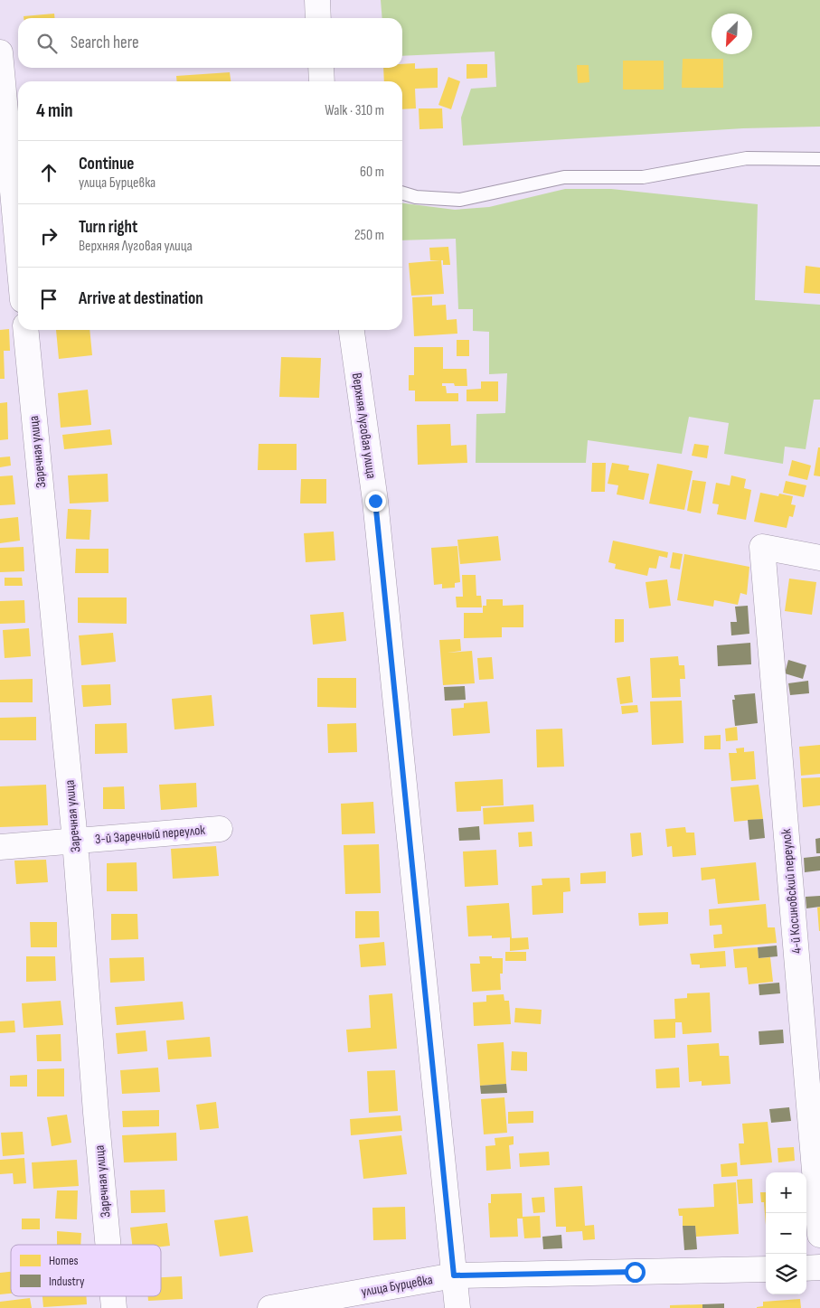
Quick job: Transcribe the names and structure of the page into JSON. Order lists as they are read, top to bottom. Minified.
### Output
{"streets":{"street":["Верхняя Луговая улица","Заречная улица","3-й Заречный переулок","4-й Косиновский переулок","улица Бурцевка"]},"crossings":[["Верхняя Луговая улица","улица Бурцевка"],["Заречная улица","3-й Заречный переулок"]],"legend":["Homes","Industry"],"north":"bottom left","page":{"search":"Search here","heading":["4 min","Walk · 310 m"],"list":[["Continue","улица Бурцевка","60 m"],["Turn right","Верхняя Луговая улица","250 m"],"Arrive at destination"],"map_buttons":["+","−"]}}
